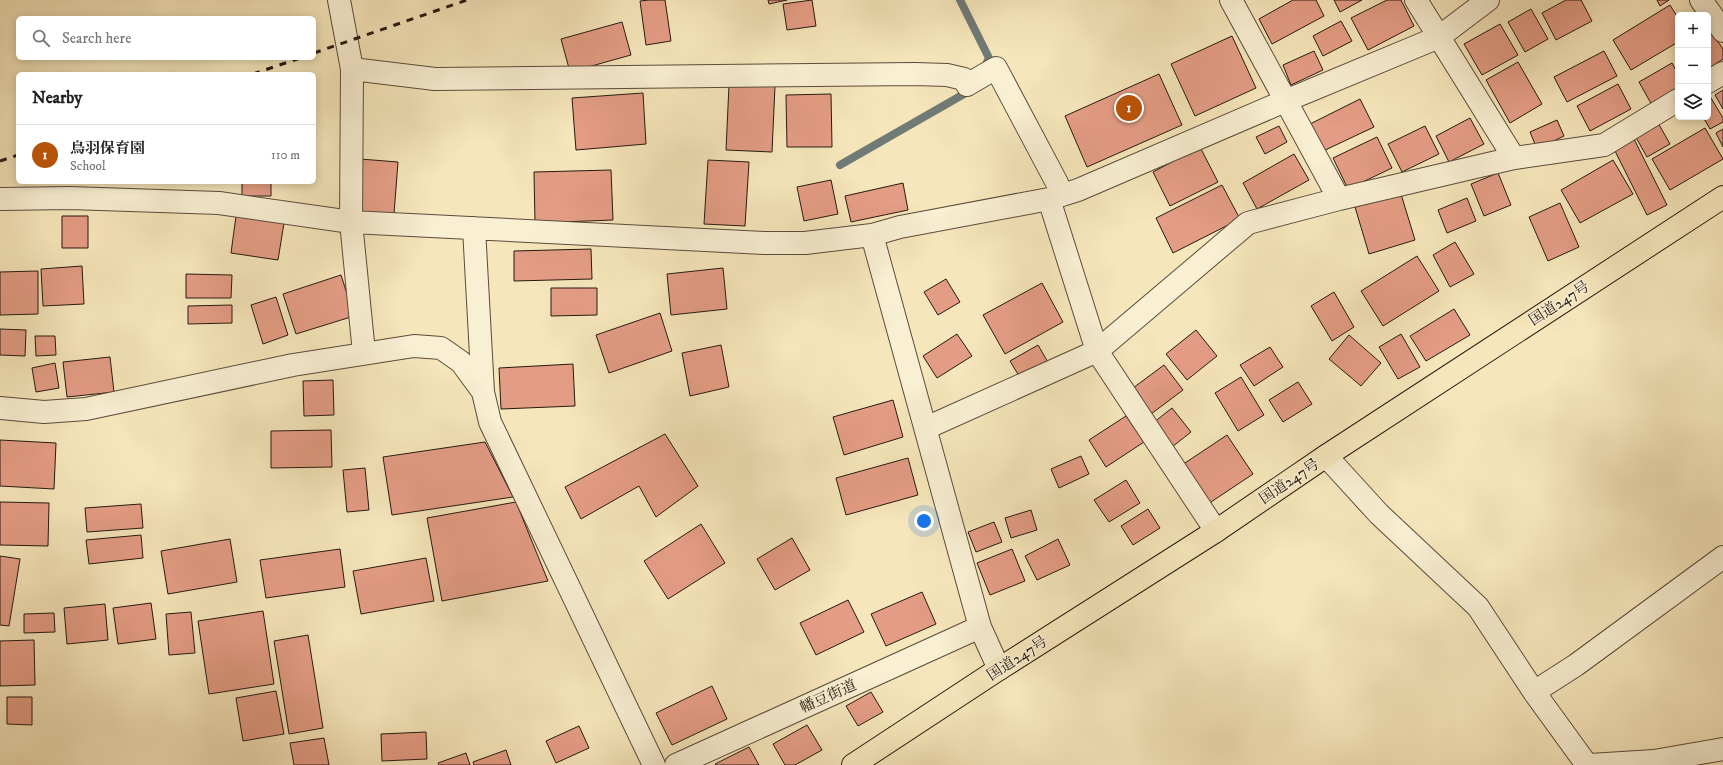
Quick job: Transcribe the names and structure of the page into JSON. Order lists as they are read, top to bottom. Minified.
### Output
{"streets":{"highway":["国道247号"],"street":["幡豆街道"]},"page":{"map_buttons":["+","−"],"search":"Search here","heading":"Nearby","pins":"1","list":[{"mark":"1","name":"鳥羽保育園","note":"School","value":"110 m"}]}}
